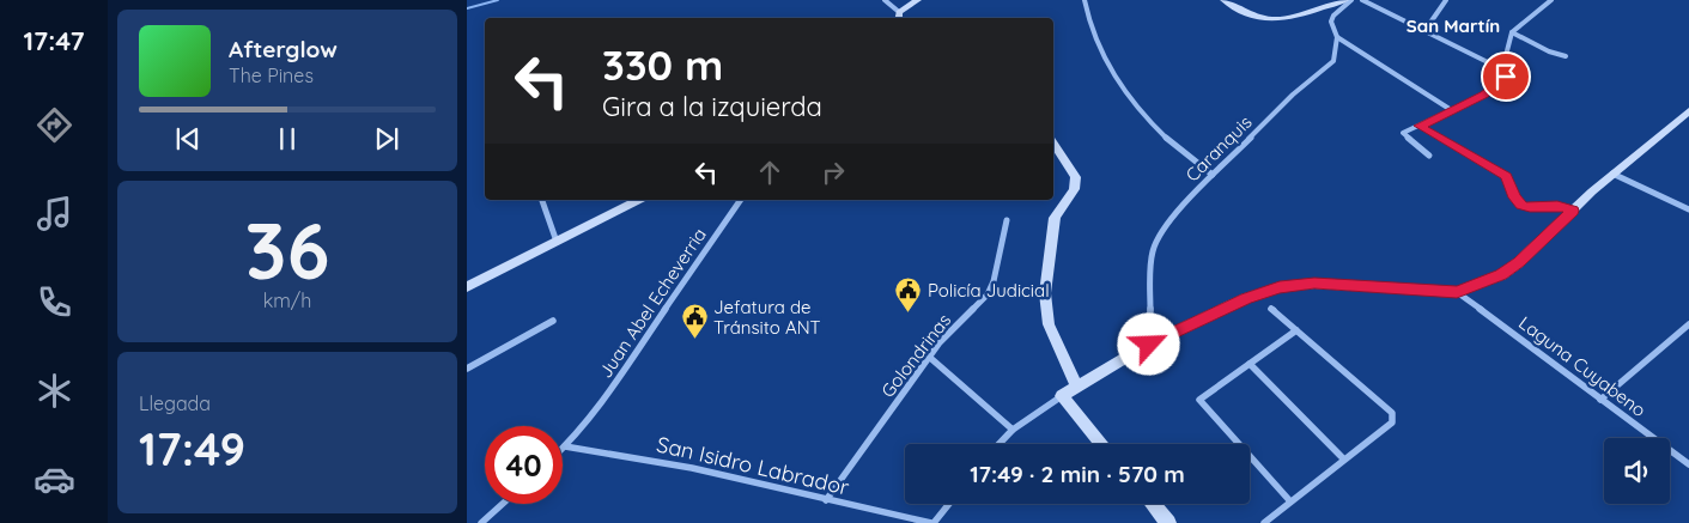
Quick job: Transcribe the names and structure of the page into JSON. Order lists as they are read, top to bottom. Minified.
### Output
{"streets":{"street":["Caranquis","Juan Abel Echeverria","Golondrinas","Laguna Cuyabeno","San Isidro Labrador"]},"crossings":[["Juan Abel Echeverria","San Isidro Labrador"],["Golondrinas","San Isidro Labrador"]],"districts":["San Martín"],"places":{"public building":["Policía Judicial","Jefatura de Tránsito ANT"]},"page":{"tabs":"17:47","turn":["330 m","Gira a la izquierda"],"song":["Afterglow","The Pines"],"tile":[["36","km/h"],["Llegada","17:49"]],"limit":"40","trip":"17:49 · 2 min · 570 m"}}
